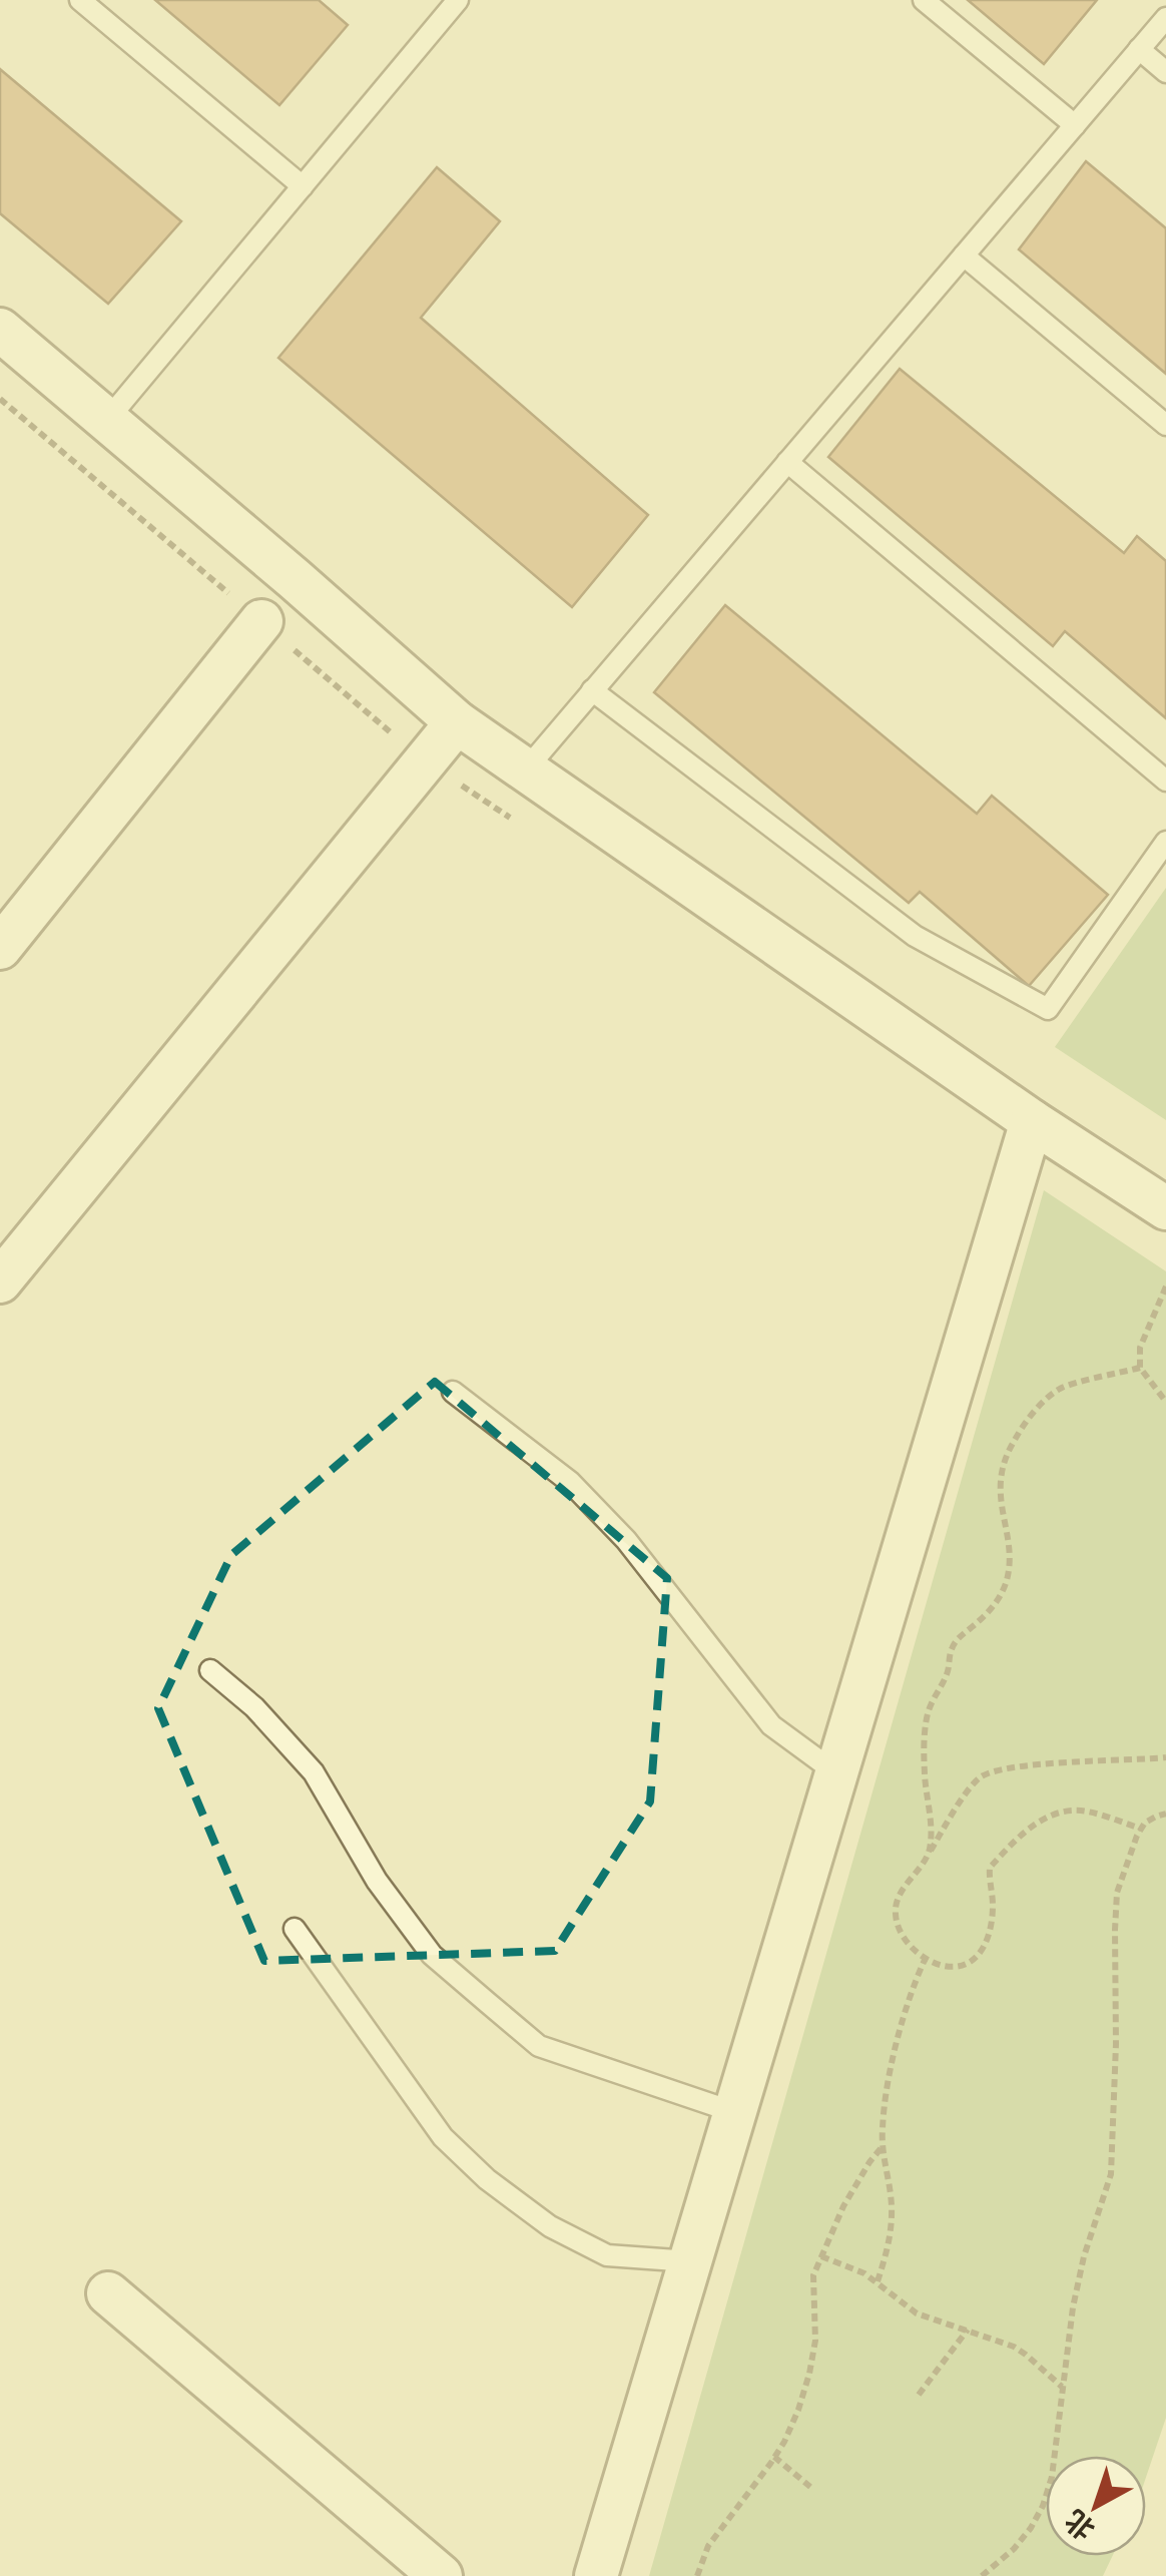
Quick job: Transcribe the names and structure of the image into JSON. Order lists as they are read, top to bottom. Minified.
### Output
{"north":"bottom left"}
